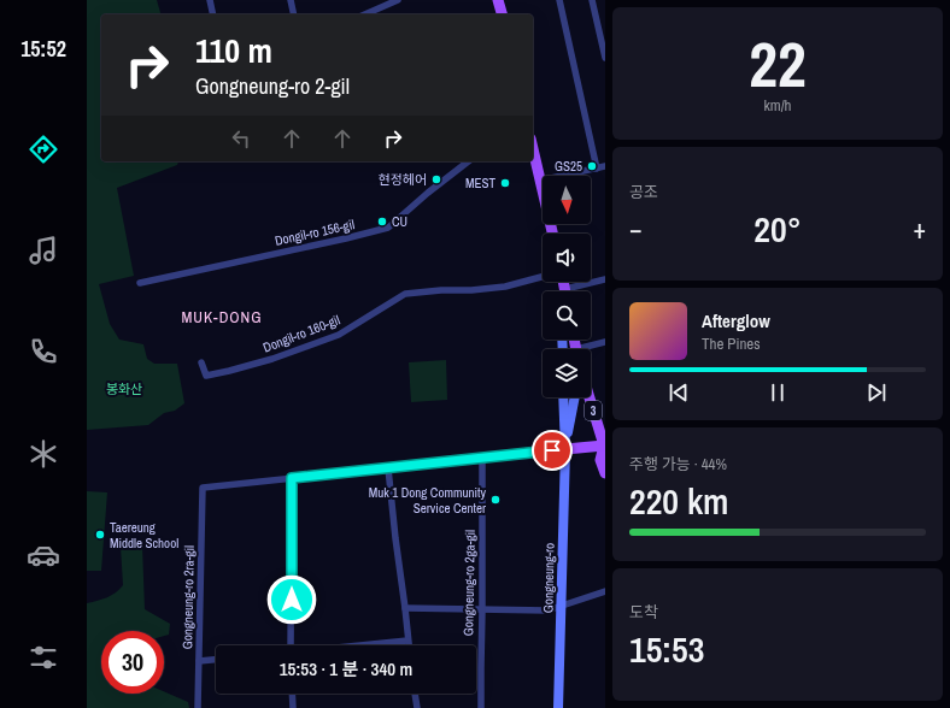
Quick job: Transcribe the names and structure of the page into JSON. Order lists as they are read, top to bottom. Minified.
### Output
{"streets":{"main road":["3"],"street":["Dongil-ro 156-gil","Dongil-ro 160-gil","Gongneung-ro","Gongneung-ro 2ga-gil","Gongneung-ro 2ra-gil"]},"districts":["MUK-DONG"],"parks":["봉화산"],"places":["GS25","현정헤어","MEST","CU","Muk 1 Dong Community Service Center","Taereung Middle School"],"north":"bottom","page":{"tabs":"15:52","tile":[["22","km/h"],"공조",["주행 가능 · 44%","220 km"],["도착","15:53"]],"turn":["110 m","Gongneung-ro 2-gil"],"heat":["−","20°","+"],"song":["Afterglow","The Pines"],"limit":"30","trip":"15:53 · 1 분 · 340 m"}}
